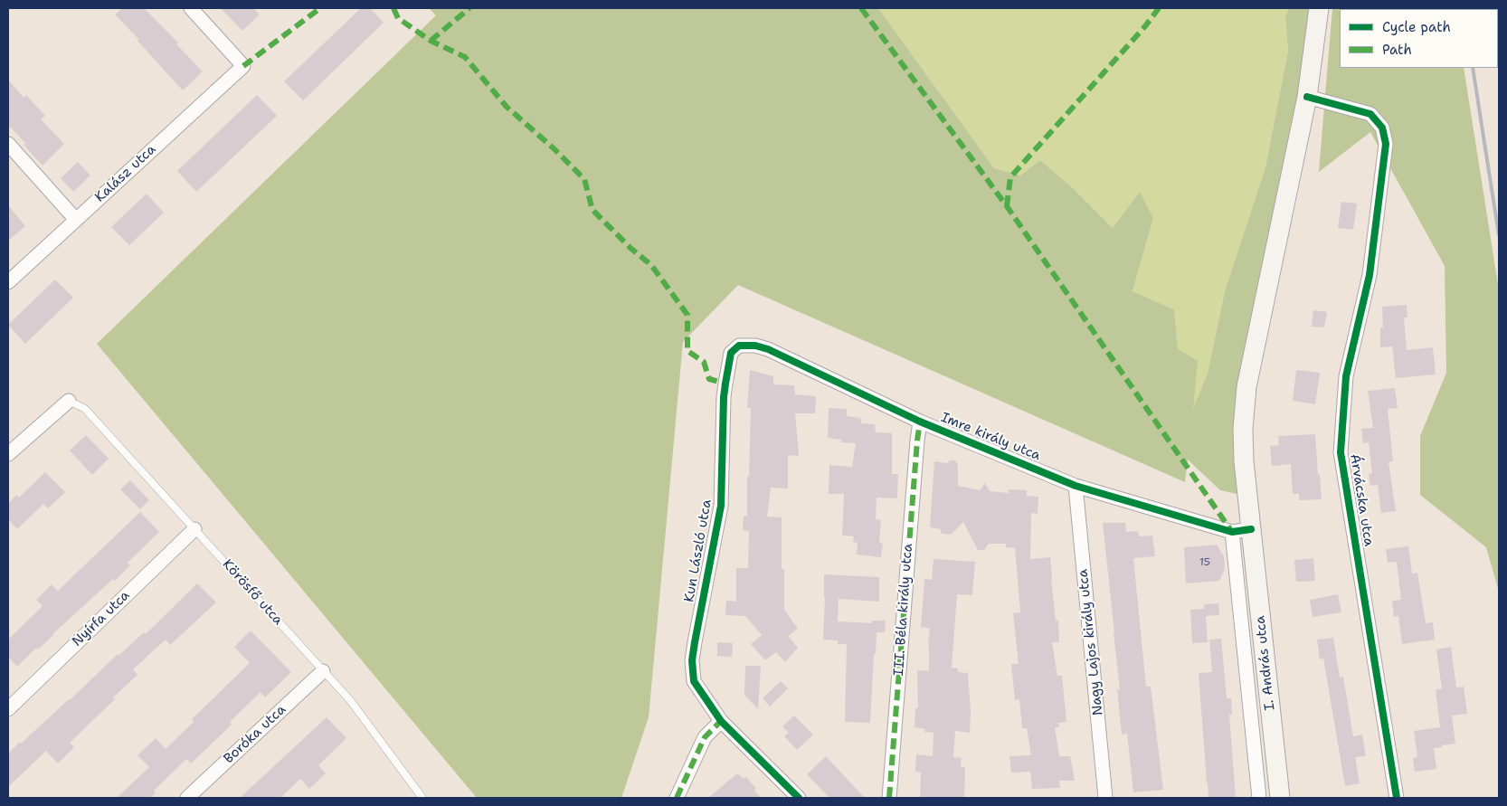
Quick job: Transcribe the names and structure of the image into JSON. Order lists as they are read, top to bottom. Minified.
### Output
{"streets":{"main road":["I. András utca"],"street":["Kalász utca","Imre király utca","Árvácska utca","Kun László utca","III. Béla király utca","Nyírfa utca","Nagy Lajos király utca","Boróka utca"],"lane":["Körösfő utca"]},"crossings":[["Imre király utca","Kun László utca"],["Imre király utca","III. Béla király utca"],["Imre király utca","Nagy Lajos király utca"],["Imre király utca","I. András utca"],["Árvácska utca","I. András utca"],["Körösfő utca","Nyírfa utca"],["Körösfő utca","Boróka utca"]],"house_numbers":["15"],"legend":["Cycle path","Path"]}
